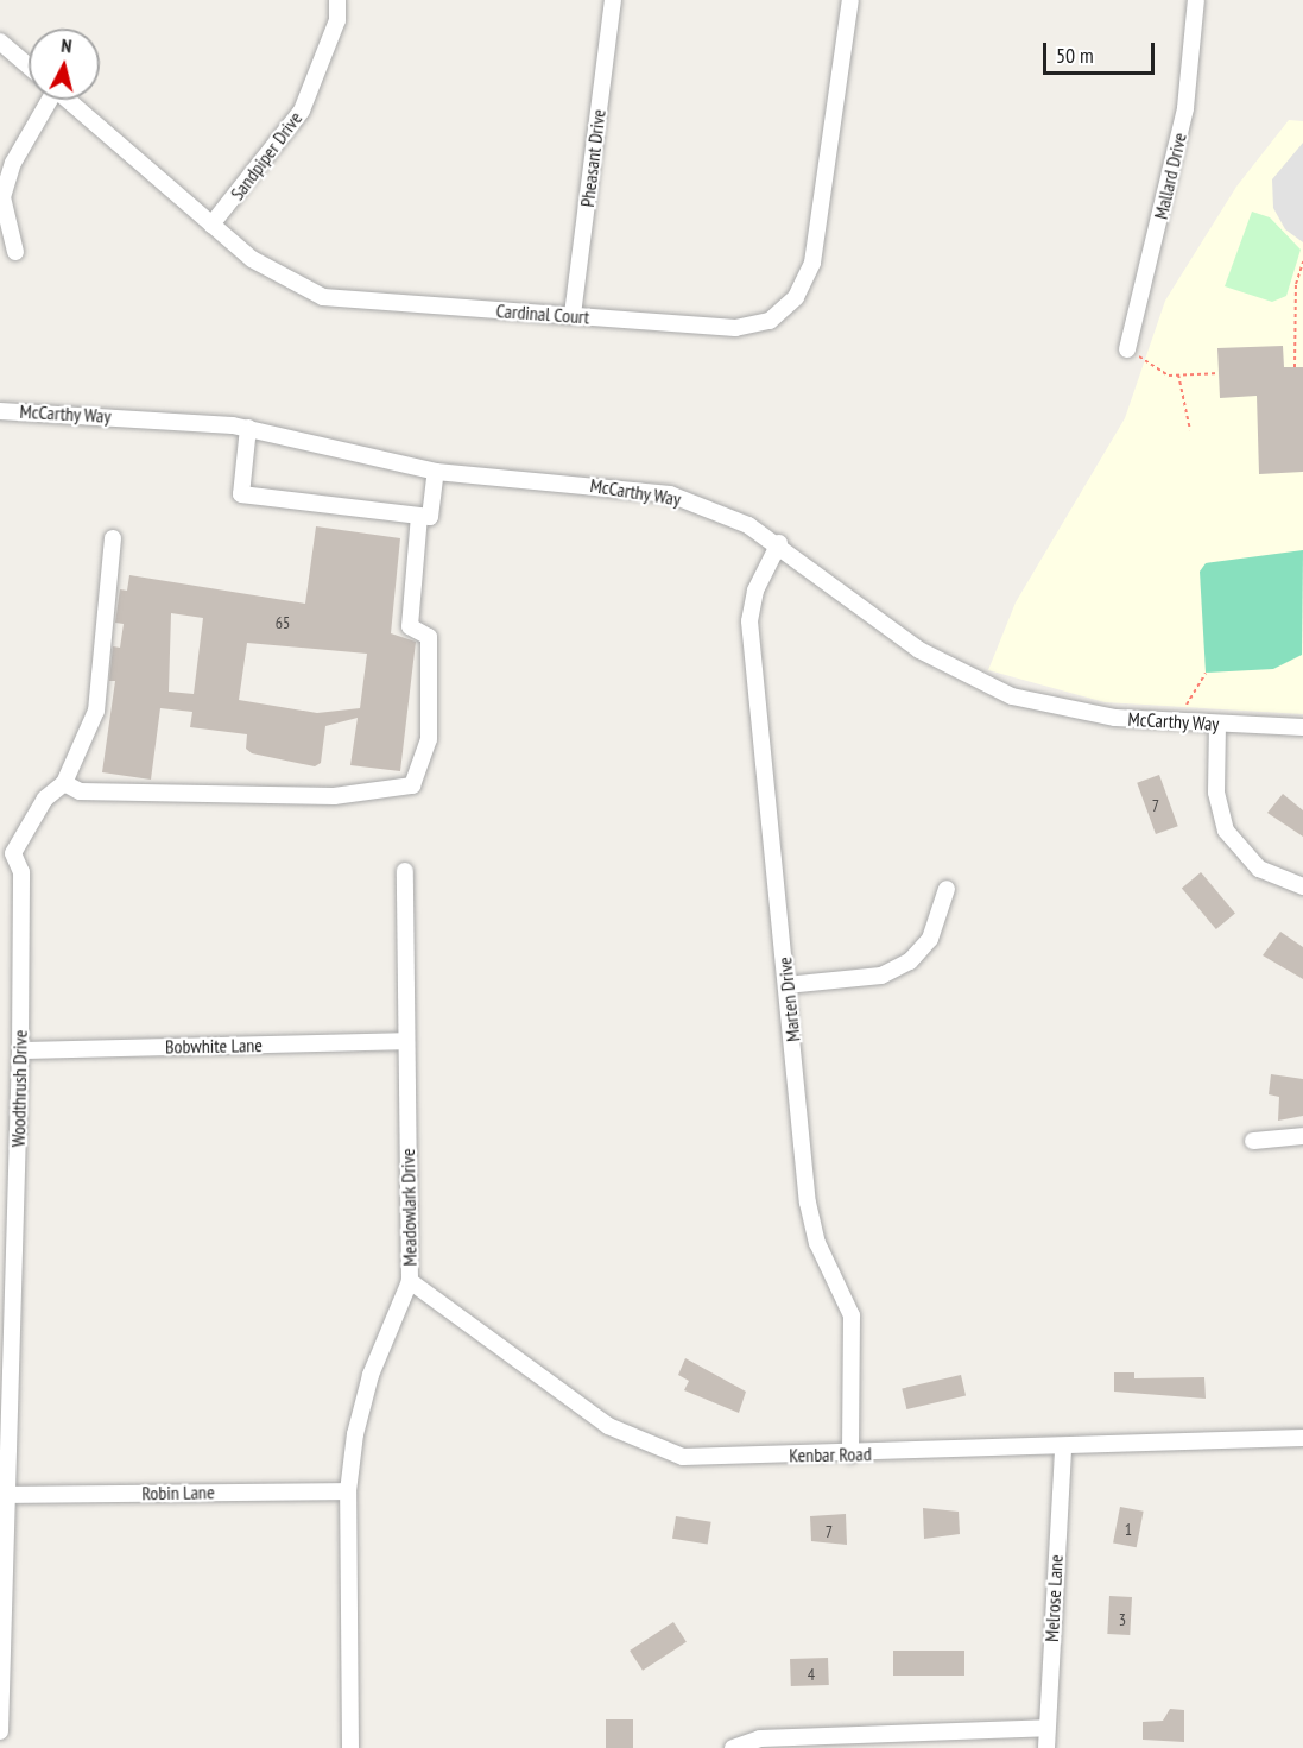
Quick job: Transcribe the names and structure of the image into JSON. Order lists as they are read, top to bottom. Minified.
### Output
{"streets":{"street":["Sandpiper Drive","Pheasant Drive","Mallard Drive","Cardinal Court","McCarthy Way","Marten Drive","Bobwhite Lane","Woodthrush Drive","Meadowlark Drive","Kenbar Road","Robin Lane","Melrose Lane"]},"crossings":[["Sandpiper Drive","Cardinal Court"],["Pheasant Drive","Cardinal Court"],["McCarthy Way","Marten Drive"],["Marten Drive","Kenbar Road"],["Bobwhite Lane","Woodthrush Drive"],["Bobwhite Lane","Meadowlark Drive"],["Woodthrush Drive","Robin Lane"],["Meadowlark Drive","Kenbar Road"],["Meadowlark Drive","Robin Lane"],["Kenbar Road","Melrose Lane"]],"house_numbers":["65","7","1","7","3","4"],"scale_bar":"50 m","north":"top"}
